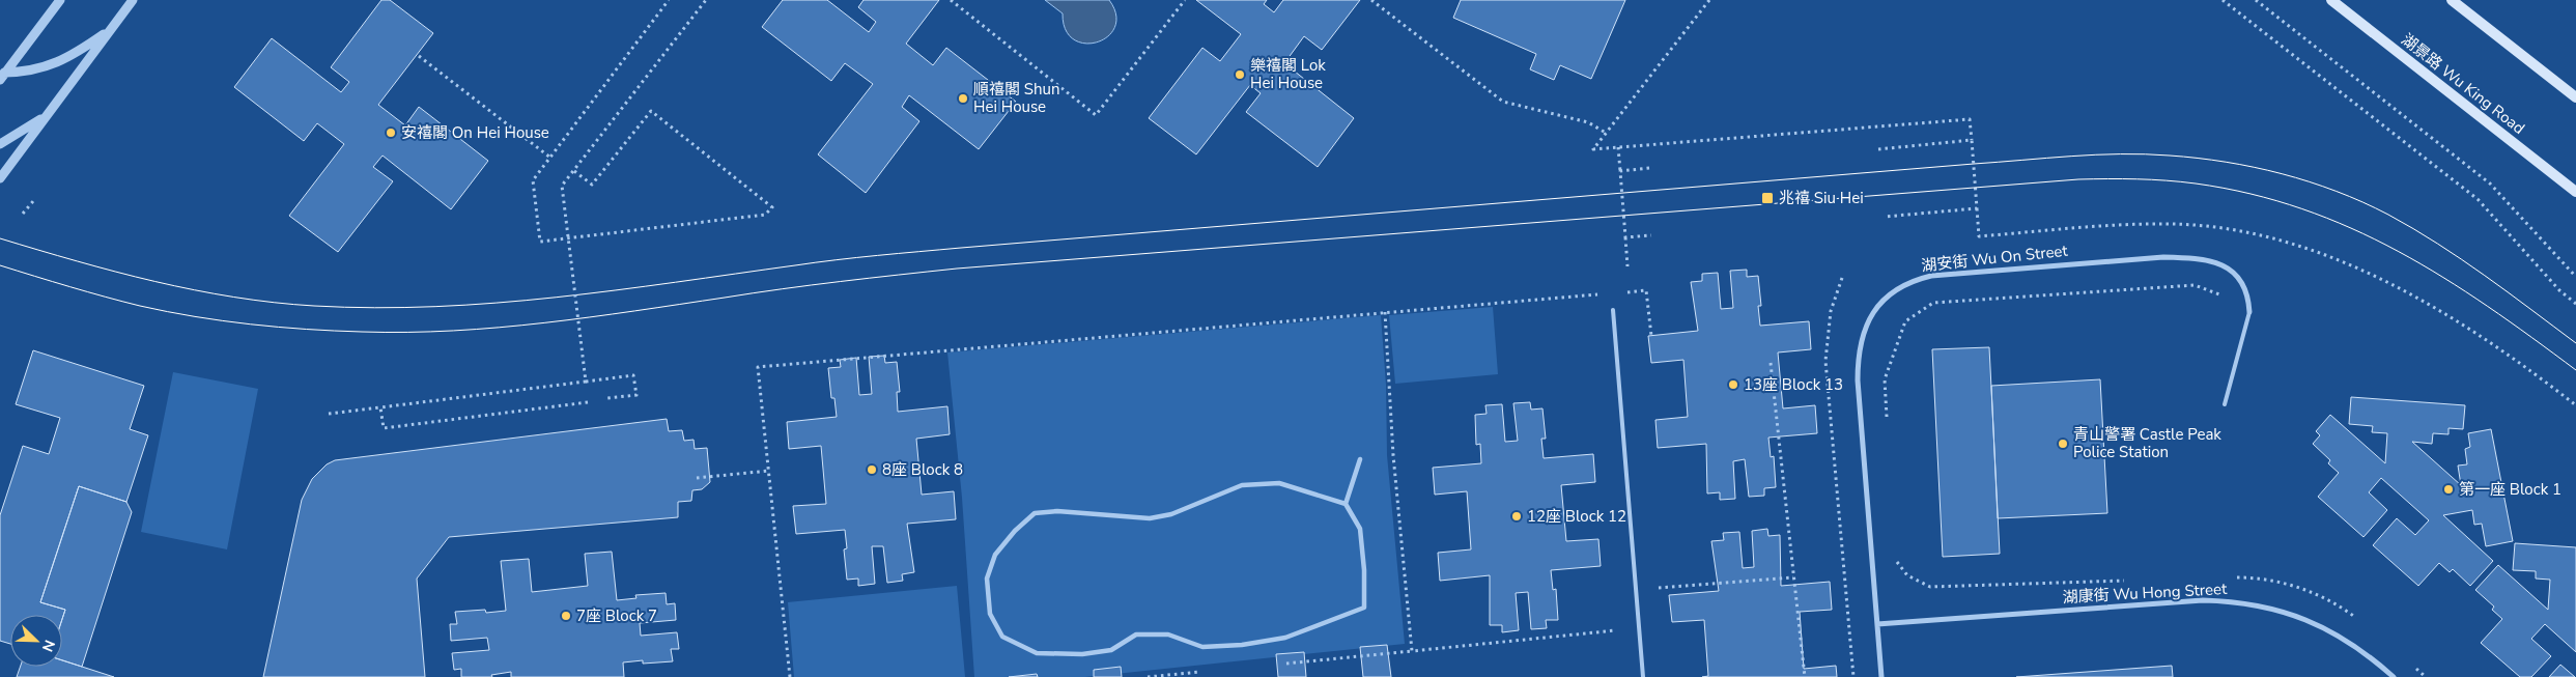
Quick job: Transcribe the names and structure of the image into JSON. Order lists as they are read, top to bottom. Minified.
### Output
{"streets":{"main road":["湖景路 Wu King Road"],"street":["湖安街 Wu On Street","湖康街 Wu Hong Street"]},"crossings":[["湖安街 Wu On Street","湖康街 Wu Hong Street"]],"places":{"other":["樂禧閣 Lok Hei House","順禧閣 Shun Hei House","安禧閣 On Hei House","13座 Block 13","青山警署 Castle Peak Police Station","8座 Block 8","第一座 Block 1","12座 Block 12","7座 Block 7"],"transit":["兆禧 Siu Hei"]},"north":"bottom right"}
